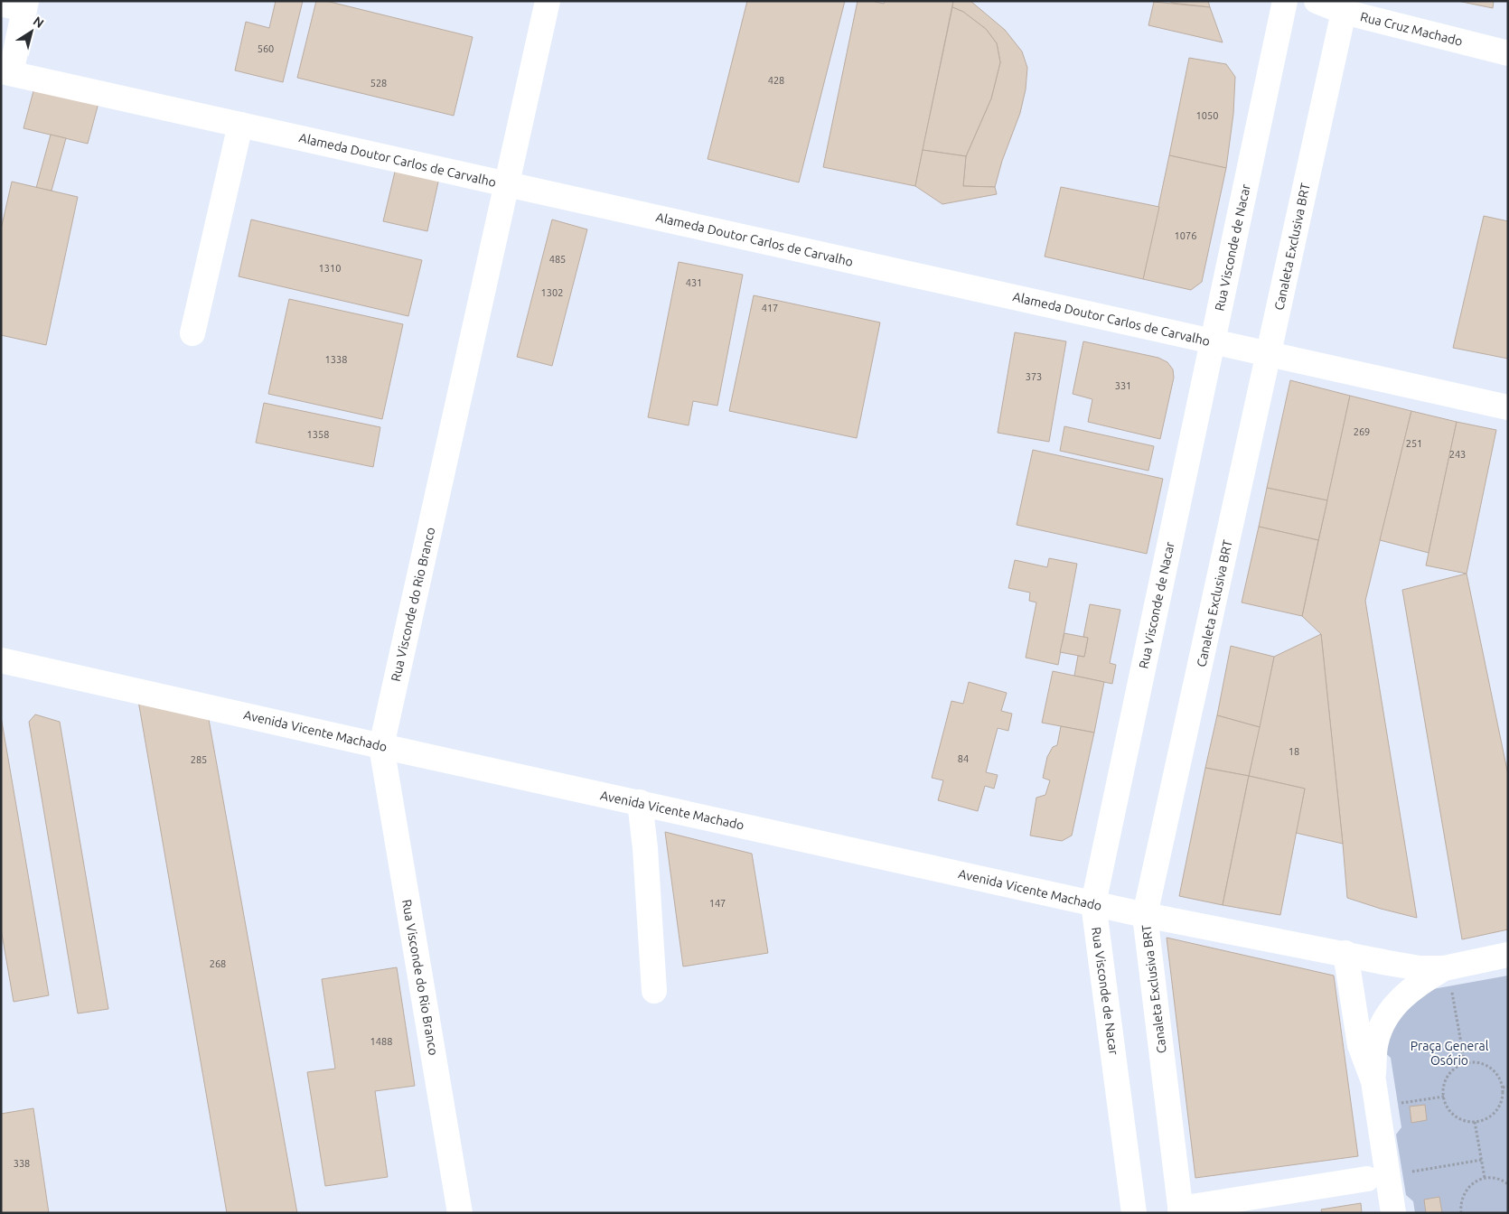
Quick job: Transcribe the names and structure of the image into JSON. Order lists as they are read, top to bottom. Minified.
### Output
{"streets":{"street":["Rua Cruz Machado","Alameda Doutor Carlos de Carvalho","Canaleta Exclusiva BRT","Rua Visconde de Nacar","Rua Visconde do Rio Branco","Avenida Vicente Machado"]},"crossings":[["Rua Cruz Machado","Canaleta Exclusiva BRT"],["Alameda Doutor Carlos de Carvalho","Canaleta Exclusiva BRT"],["Alameda Doutor Carlos de Carvalho","Rua Visconde de Nacar"],["Alameda Doutor Carlos de Carvalho","Rua Visconde do Rio Branco"],["Canaleta Exclusiva BRT","Avenida Vicente Machado"],["Rua Visconde de Nacar","Avenida Vicente Machado"],["Rua Visconde do Rio Branco","Avenida Vicente Machado"]],"parks":["Praça General Osório"],"house_numbers":["560","428","528","1050","1076","485","1310","431","1302","417","1338","373","331","269","1358","251","243","18","84","285","147","268","1488","338"],"north":"top right"}
